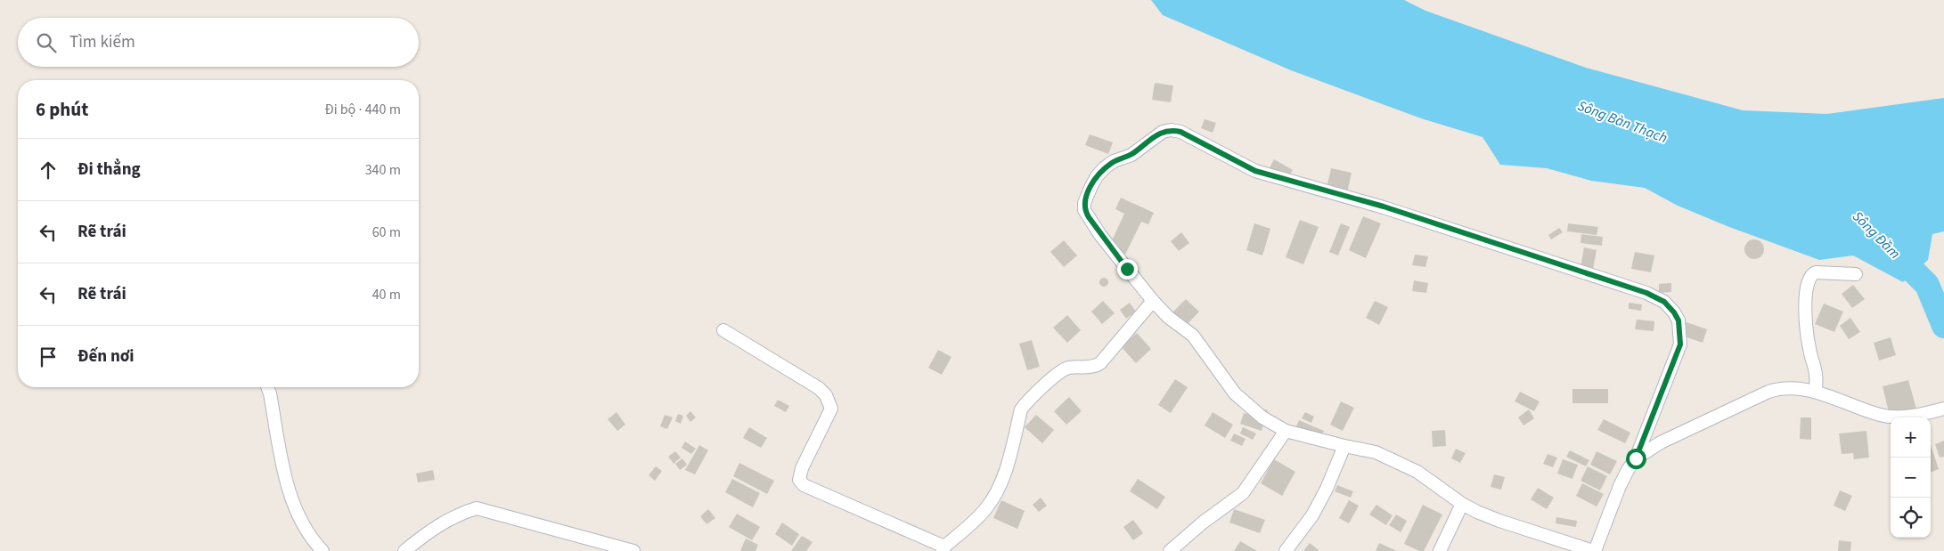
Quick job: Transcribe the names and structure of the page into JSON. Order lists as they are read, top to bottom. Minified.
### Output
{"water":["Sông Bàn Thạch","Sông Đầm"],"page":{"search":"Tìm kiếm","heading":["6 phút","Đi bộ · 440 m"],"list":[["Đi thẳng","340 m"],["Rẽ trái","60 m"],["Rẽ trái","40 m"],"Đến nơi"],"map_buttons":["+","−"]}}
